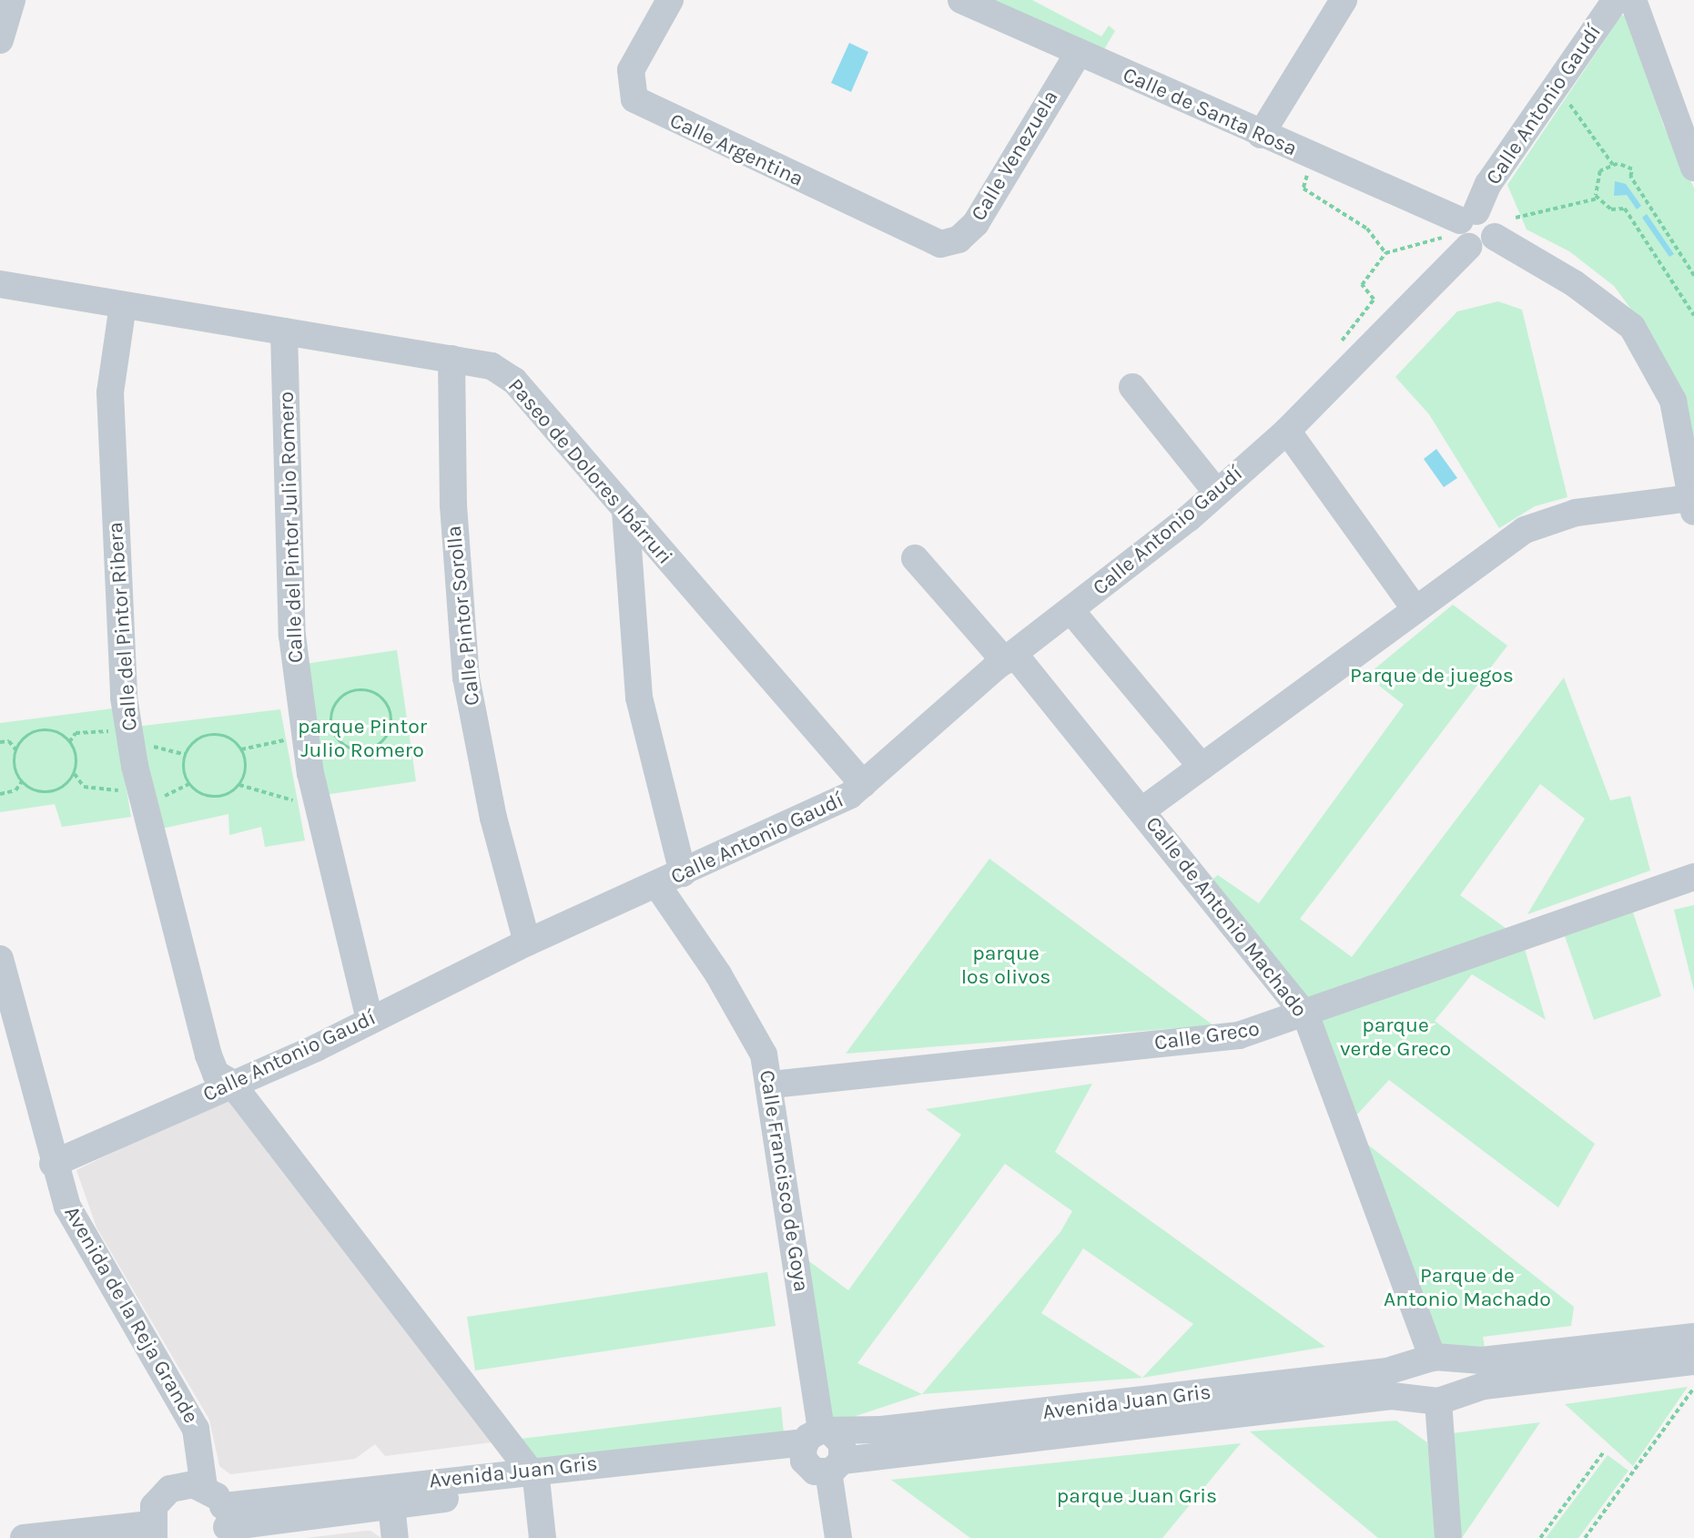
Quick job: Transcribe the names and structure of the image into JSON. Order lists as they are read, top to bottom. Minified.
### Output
{"streets":{"street":["Calle Antonio Gaudí","Calle de Santa Rosa","Calle Argentina","Calle Venezuela","Paseo de Dolores Ibárruri","Calle del Pintor Julio Romero","Calle Pintor Sorolla","Calle del Pintor Ribera","Calle de Antonio Machado","Calle Greco","Calle Francisco de Goya","Avenida de la Reja Grande","Avenida Juan Gris"]},"crossings":[["Calle Antonio Gaudí","Calle de Santa Rosa"],["Calle Antonio Gaudí","Paseo de Dolores Ibárruri"],["Calle Antonio Gaudí","Calle del Pintor Julio Romero"],["Calle Antonio Gaudí","Calle Pintor Sorolla"],["Calle Antonio Gaudí","Calle del Pintor Ribera"],["Calle Antonio Gaudí","Calle de Antonio Machado"],["Calle Antonio Gaudí","Calle Francisco de Goya"],["Calle Antonio Gaudí","Avenida de la Reja Grande"],["Calle de Santa Rosa","Calle Venezuela"],["Calle Argentina","Calle Venezuela"],["Paseo de Dolores Ibárruri","Calle del Pintor Julio Romero"],["Paseo de Dolores Ibárruri","Calle Pintor Sorolla"],["Paseo de Dolores Ibárruri","Calle del Pintor Ribera"],["Calle del Pintor Ribera","Avenida Juan Gris"],["Calle de Antonio Machado","Calle Greco"],["Calle de Antonio Machado","Avenida Juan Gris"],["Calle Greco","Calle Francisco de Goya"],["Calle Francisco de Goya","Avenida Juan Gris"],["Avenida de la Reja Grande","Avenida Juan Gris"]],"parks":["Parque de juegos","parque Pintor Julio Romero","parque los olivos","parque verde Greco","Parque de Antonio Machado","parque Juan Gris"]}
